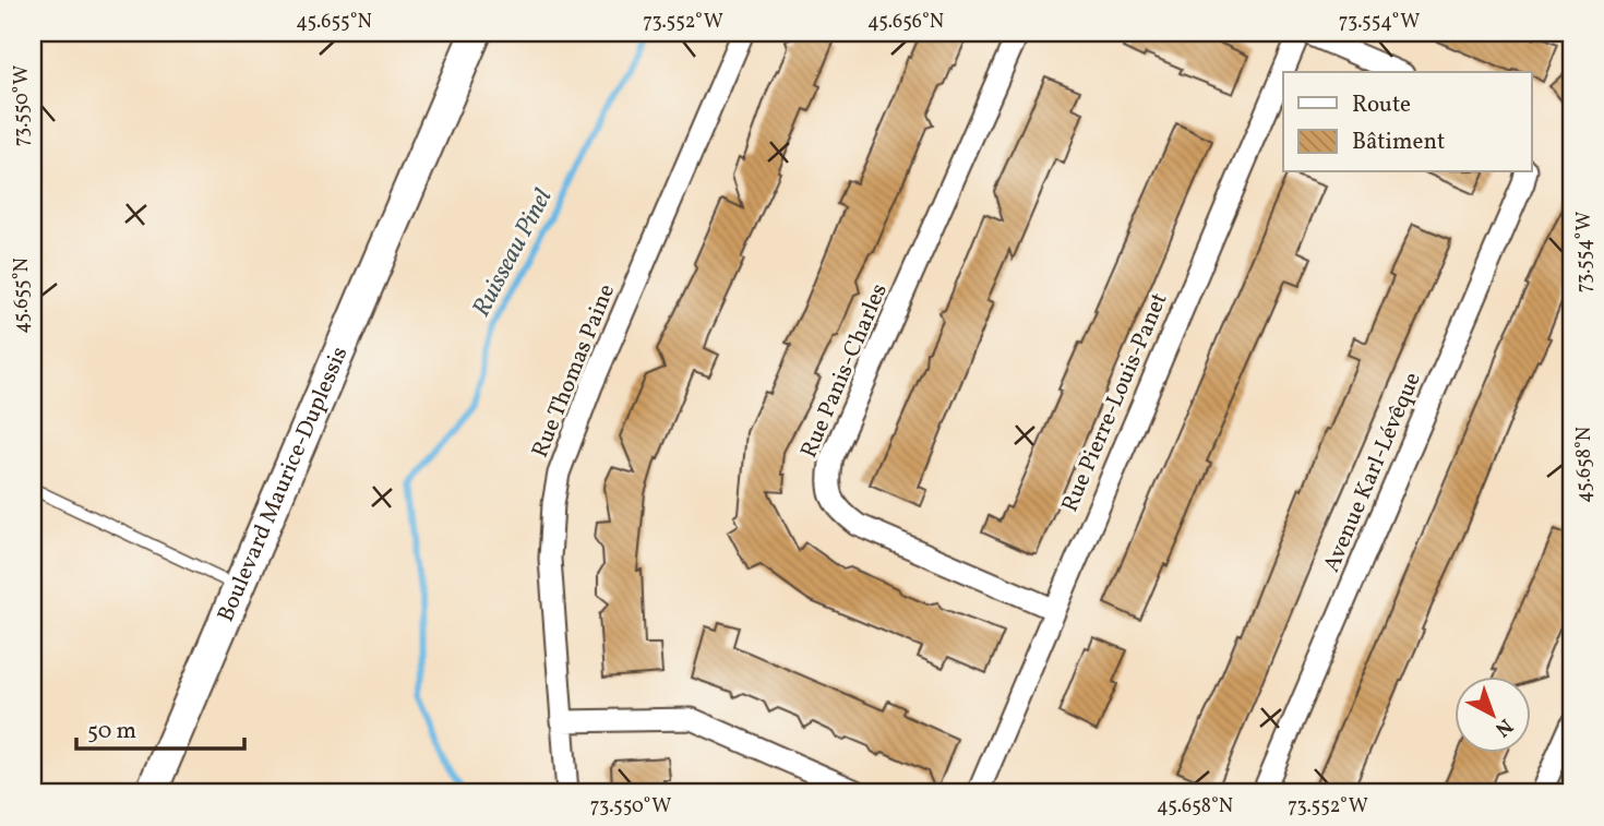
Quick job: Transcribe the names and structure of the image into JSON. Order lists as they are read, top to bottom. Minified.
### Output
{"streets":{"street":["Rue Thomas Paine","Rue Panis-Charles","Rue Pierre-Louis-Panet","Avenue Karl-Lévêque","Boulevard Maurice-Duplessis"]},"crossings":[["Rue Panis-Charles","Rue Pierre-Louis-Panet"]],"water":["Ruisseau Pinel"],"legend":["Route","Bâtiment"],"scale_bar":"50 m","north":"bottom right","coordinates":["45.655°N","73.552°W","45.656°N","73.554°W","73.550°W","45.658°N"]}
